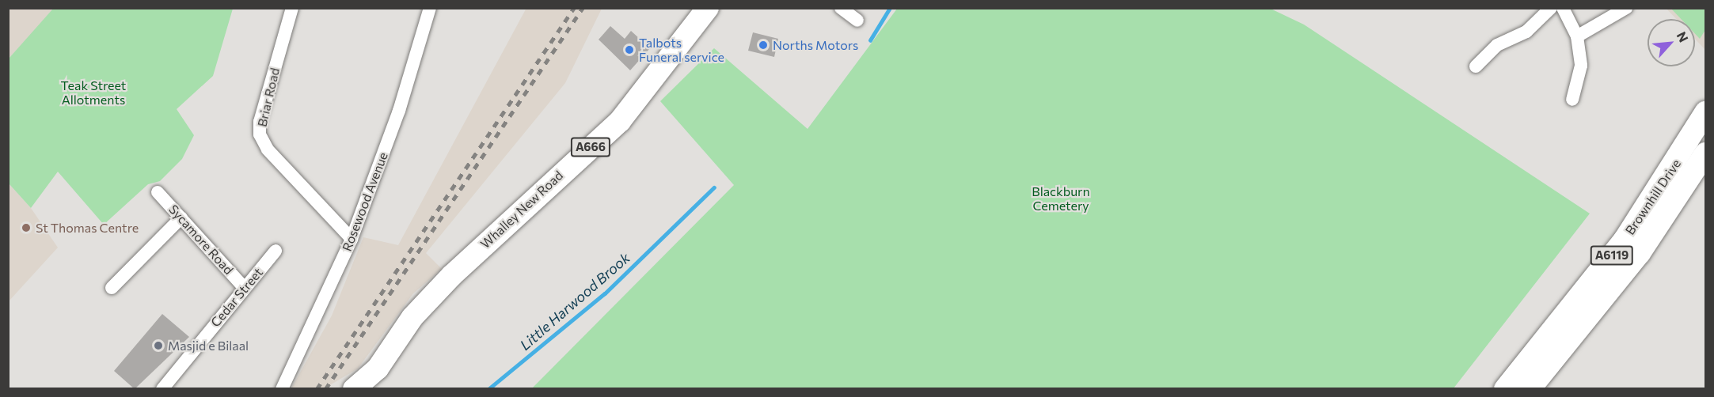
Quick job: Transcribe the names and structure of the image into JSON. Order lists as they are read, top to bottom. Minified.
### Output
{"streets":{"highway":["A666","Brownhill Drive","Whalley New Road","A6119"],"street":["Briar Road","Rosewood Avenue","Sycamore Road","Cedar Street"]},"crossings":[["Briar Road","Rosewood Avenue"],["Sycamore Road","Cedar Street"]],"water":["Little Harwood Brook"],"parks":["Teak Street Allotments","Blackburn Cemetery"],"places":["Norths Motors","Talbots Funeral service","St Thomas Centre","Masjid e Bilaal"],"north":"top right"}
